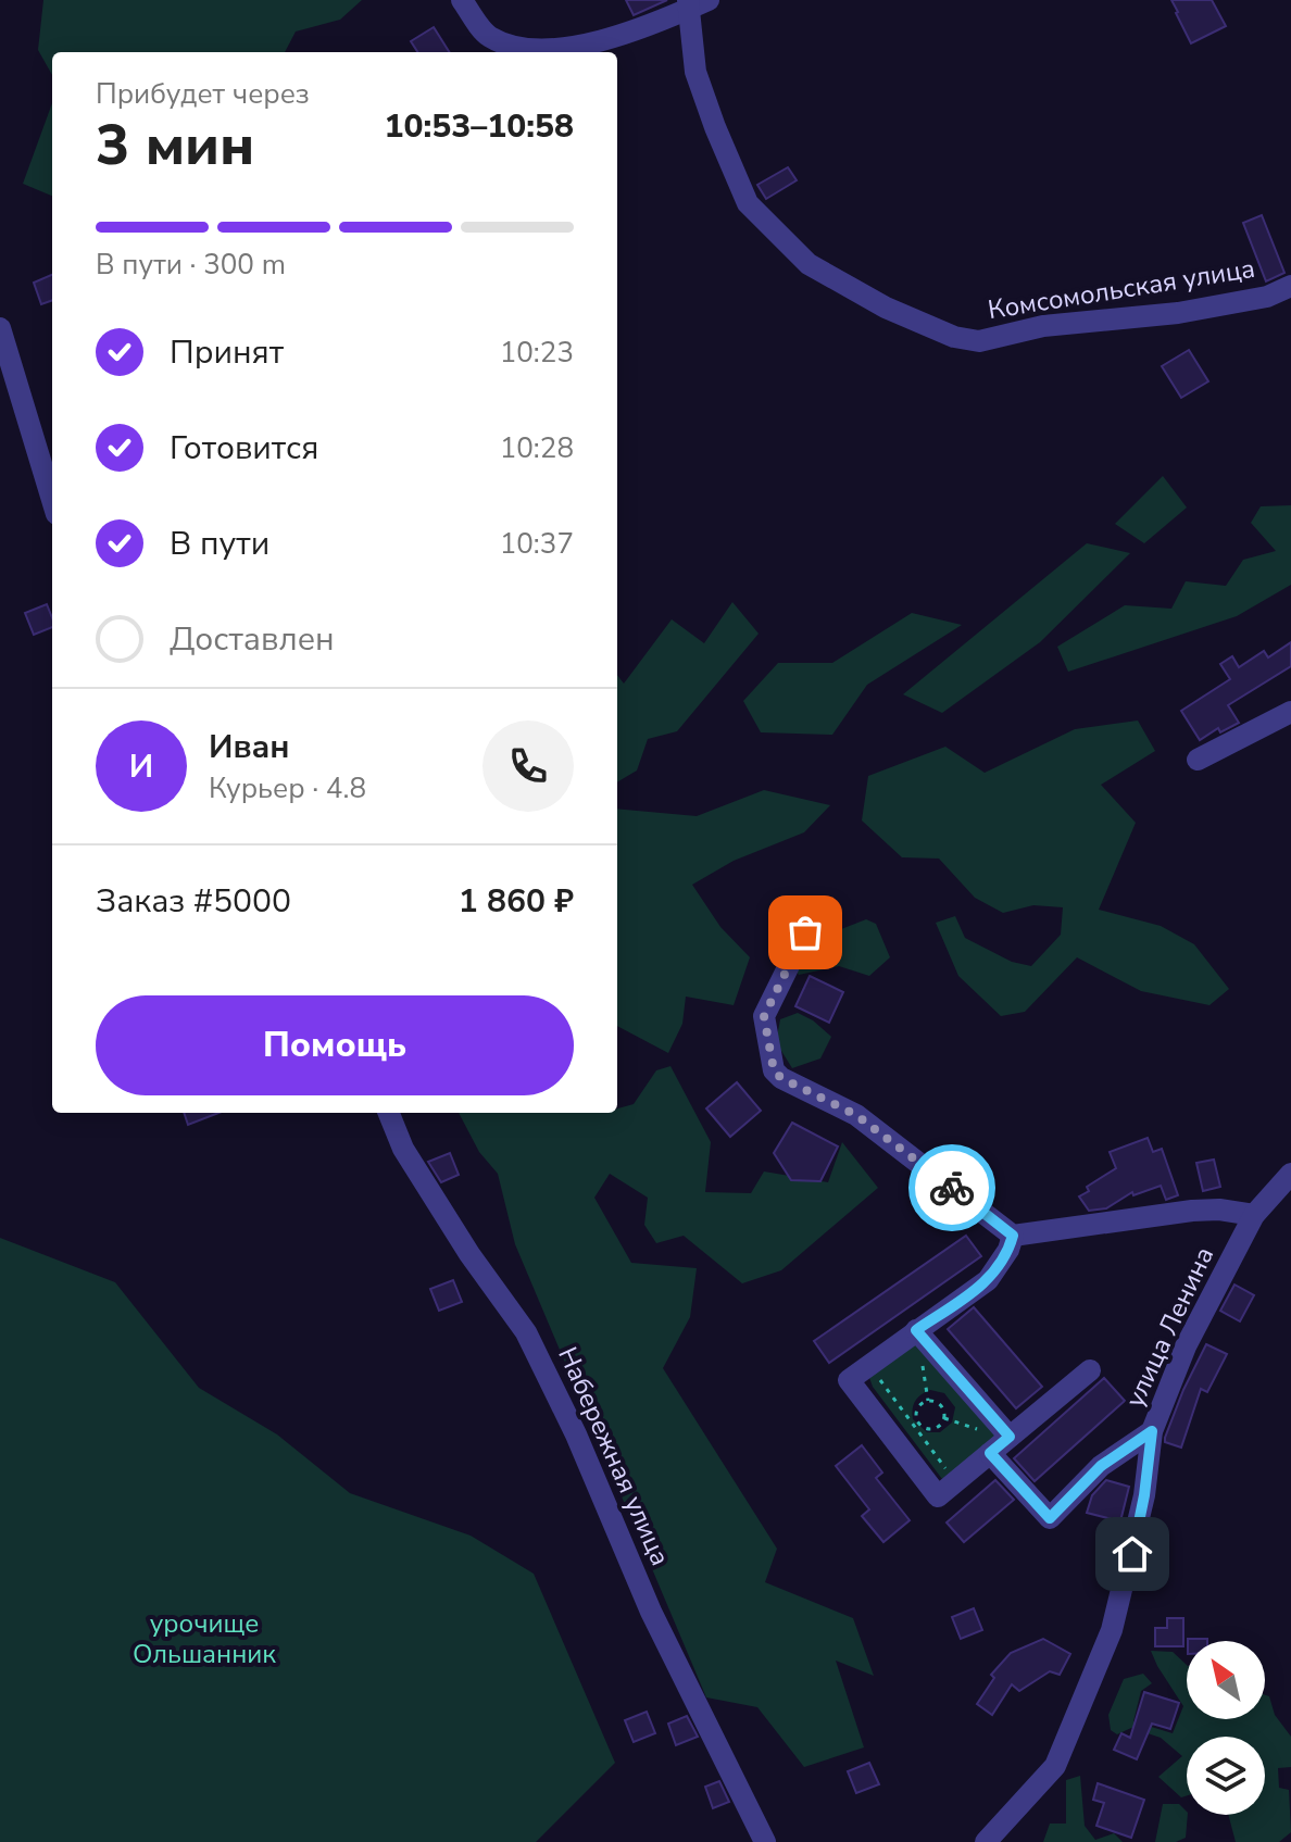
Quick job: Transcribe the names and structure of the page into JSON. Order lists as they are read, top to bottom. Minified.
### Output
{"streets":{"street":["Комсомольская улица","улица Ленина","Набережная улица"]},"parks":["урочище Ольшанник"],"north":"top left","page":{"heading":["3 мин","Прибудет через","10:53–10:58"],"panel":["Иван","Курьер · 4.8","Заказ #5000","1 860 ₽"],"bar":"В пути · 300 m","list":[["Принят","10:23"],["Готовится","10:28"],["В пути","10:37"],"Доставлен"],"round":"И","buttons":"Помощь"}}
